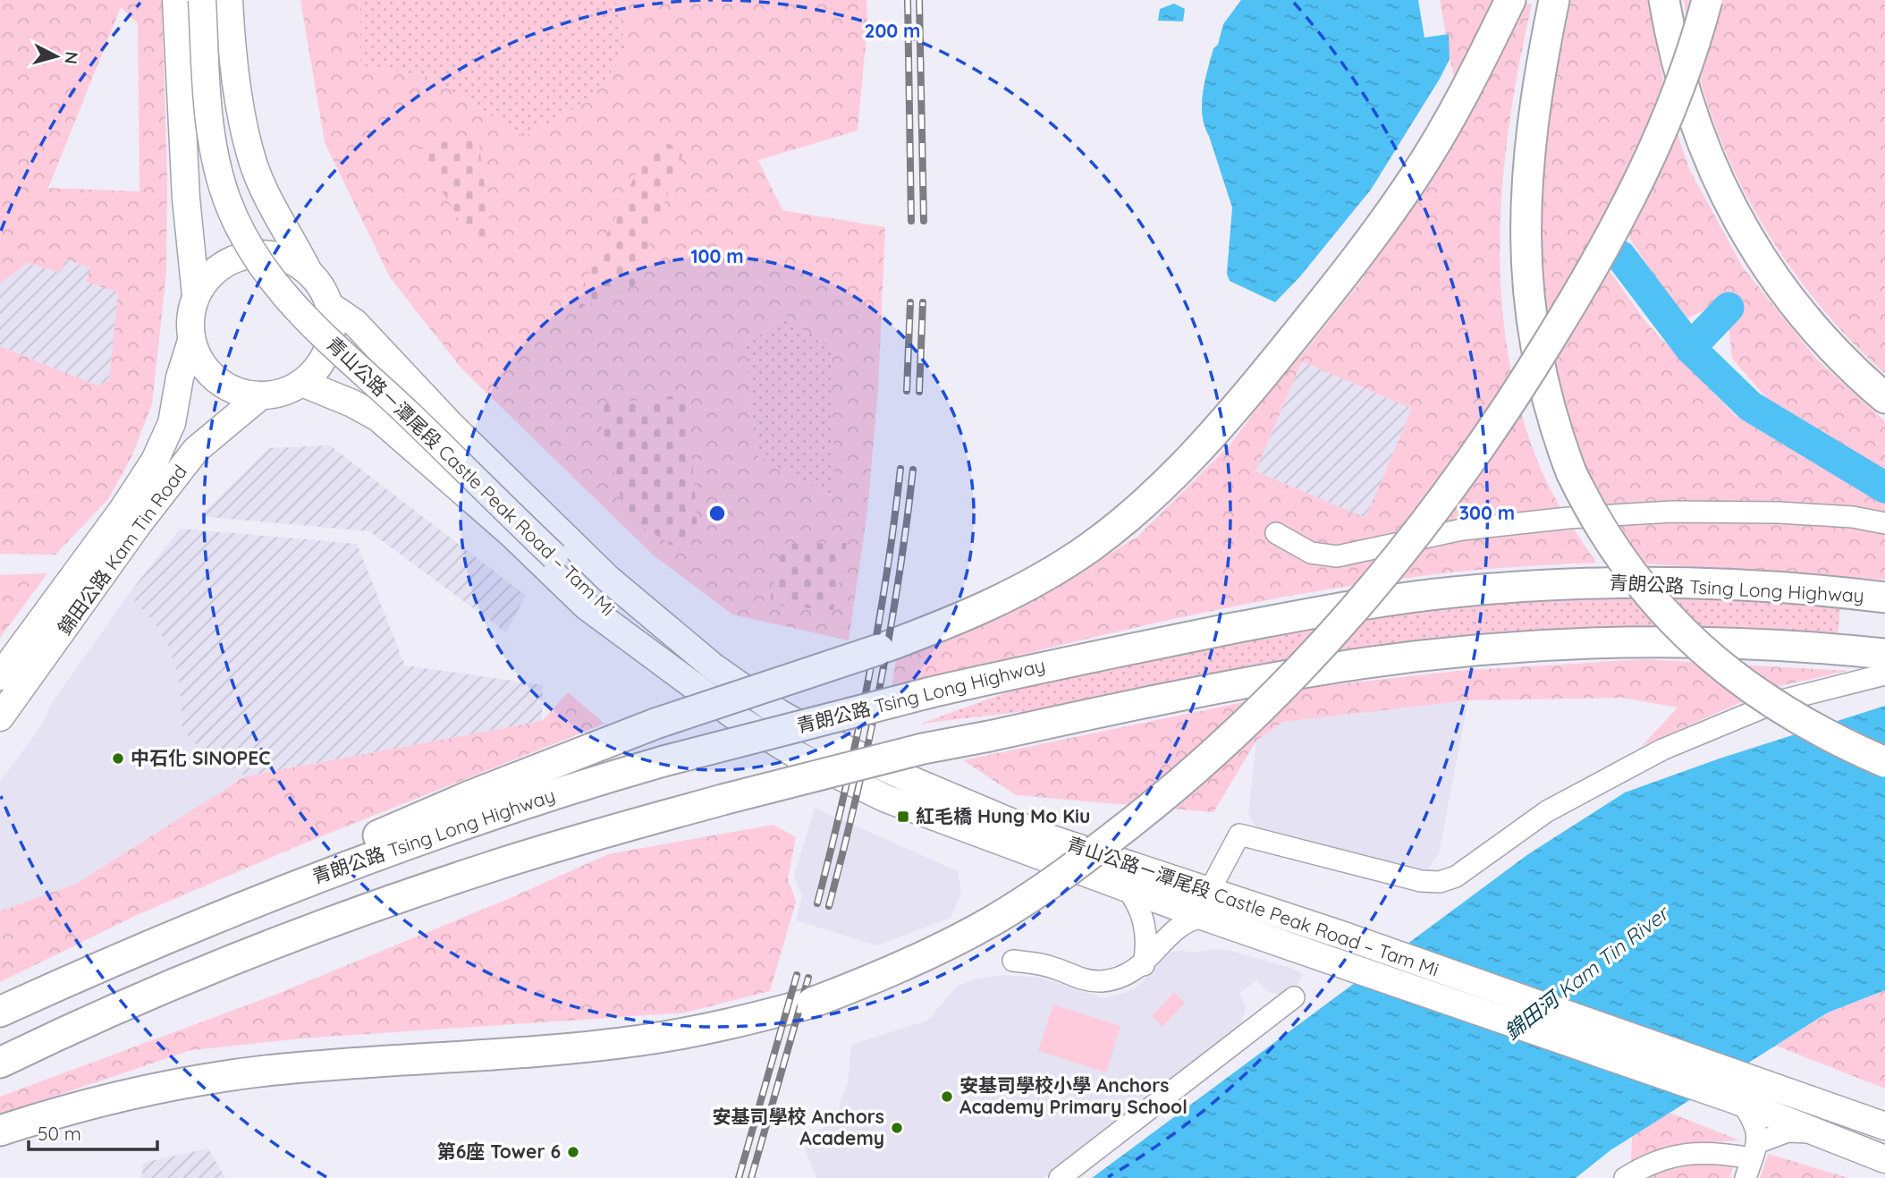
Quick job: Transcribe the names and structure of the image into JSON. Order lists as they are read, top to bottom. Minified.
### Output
{"streets":{"highway":["青朗公路 Tsing Long Highway"],"main road":["青山公路－潭尾段 Castle Peak Road – Tam Mi","錦田公路 Kam Tin Road"]},"crossings":[["青山公路－潭尾段 Castle Peak Road – Tam Mi","錦田公路 Kam Tin Road"]],"water":["錦田河 Kam Tin River"],"places":{"other":["中石化 SINOPEC","安基司學校小學 Anchors Academy Primary School","安基司學校 Anchors Academy","第6座 Tower 6"],"transit":["紅毛橋 Hung Mo Kiu"]},"scale_bar":"50 m","north":"right","rings":["200 m","100 m","300 m"]}
